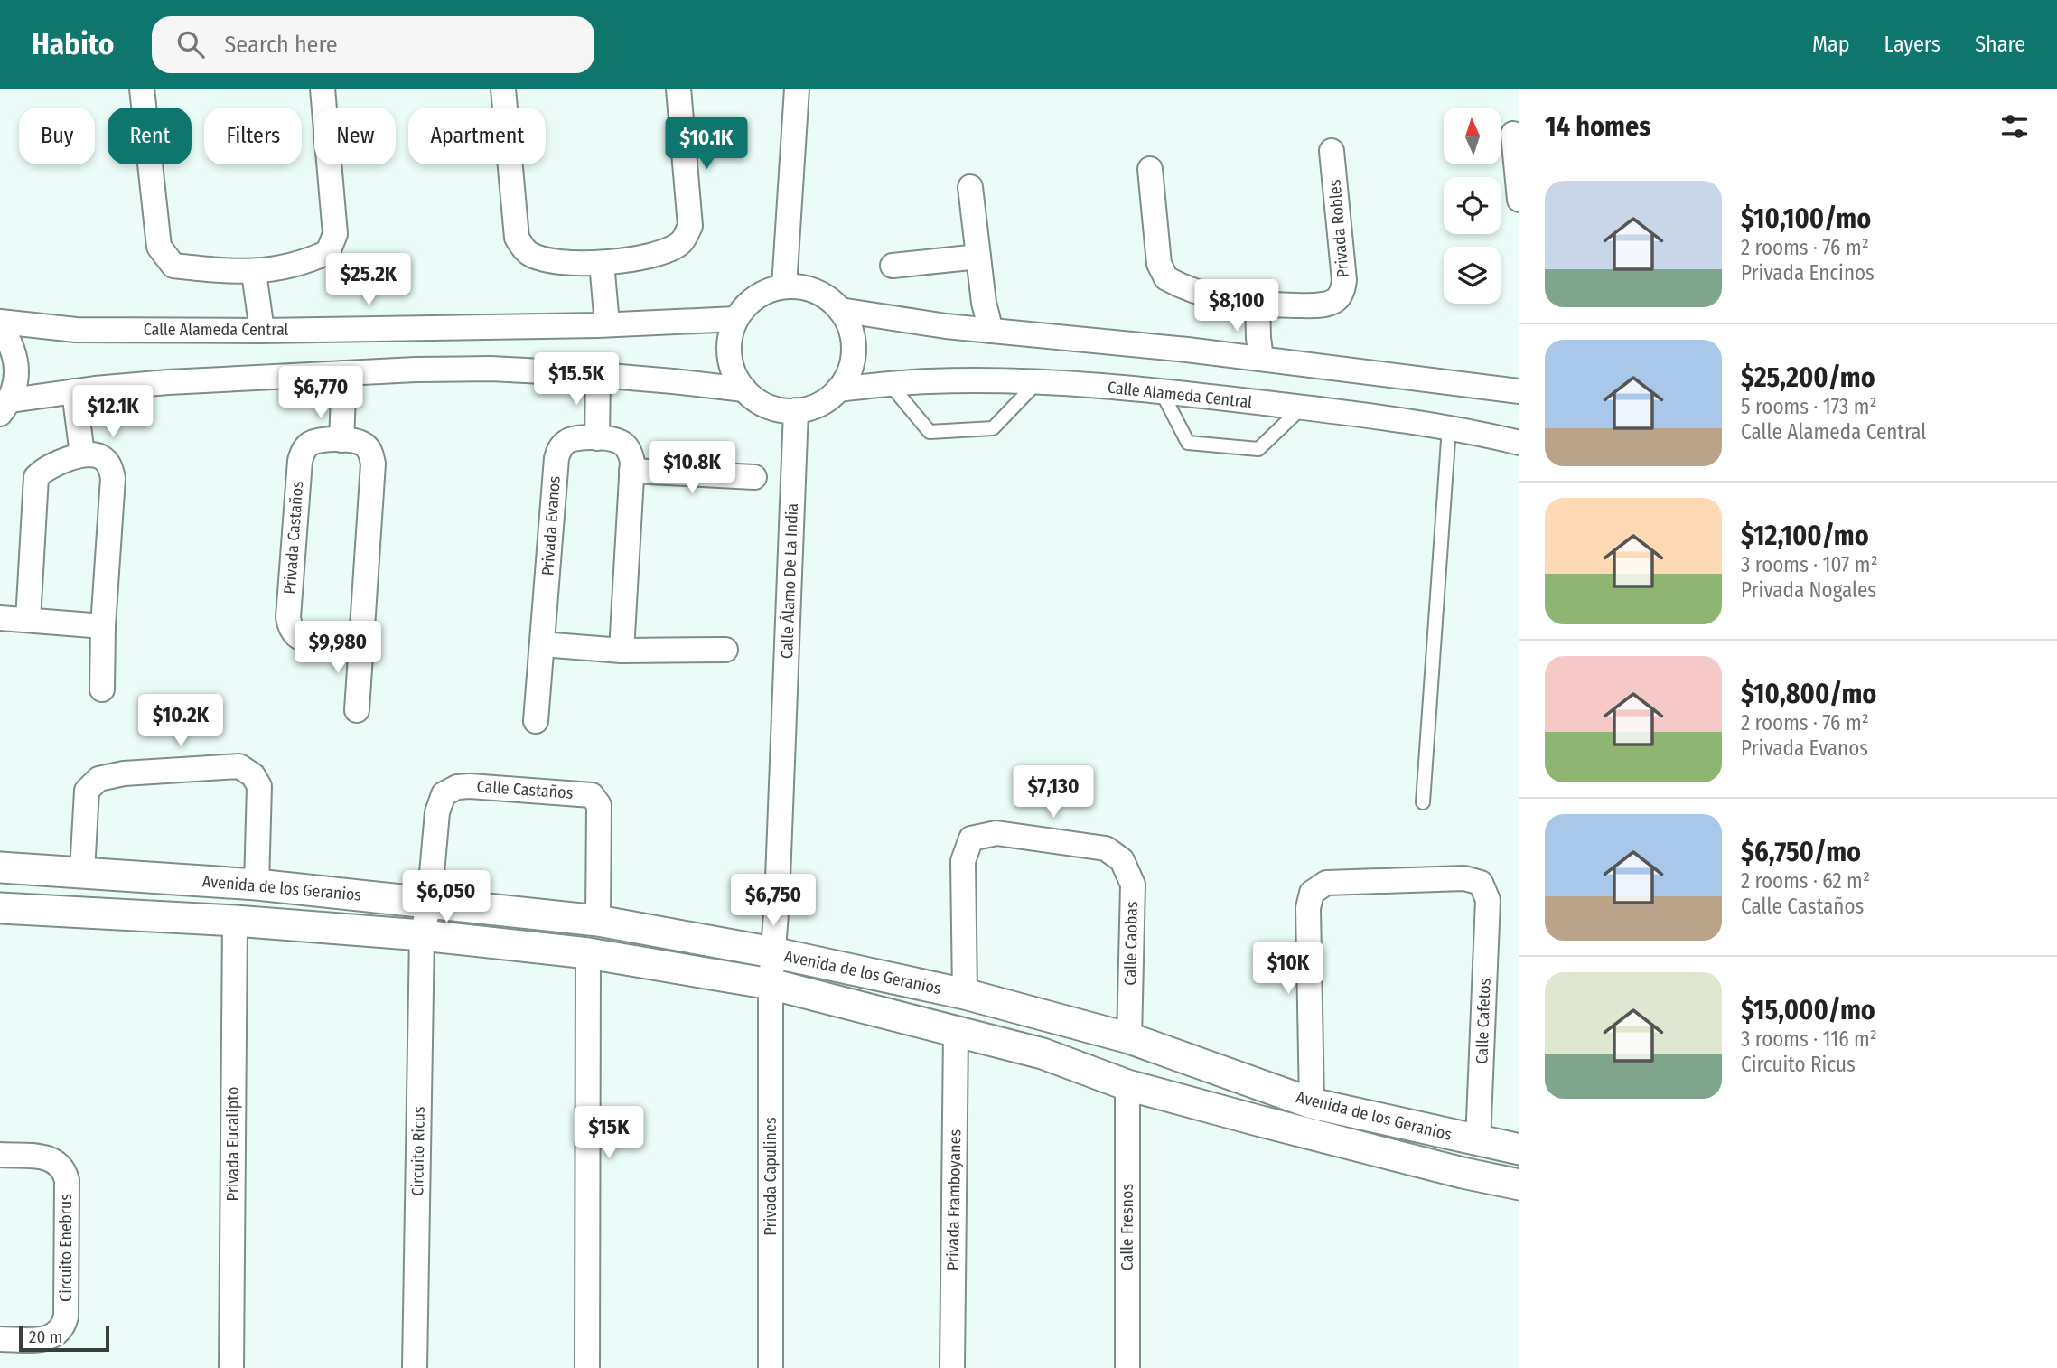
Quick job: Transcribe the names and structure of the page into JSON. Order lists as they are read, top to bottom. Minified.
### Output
{"streets":{"street":["Privada Robles","Calle Alameda Central","Privada Evanos","Privada Castaños","Calle Álamo De La India","Calle Castaños","Avenida de los Geranios","Calle Caobas","Calle Cafetos","Privada Eucalipto","Circuito Ricus","Privada Capulines","Privada Framboyanes","Calle Fresnos","Circuito Enebrus"]},"crossings":[["Calle Alameda Central","Calle Álamo De La India"],["Calle Álamo De La India","Avenida de los Geranios"],["Calle Castaños","Avenida de los Geranios"],["Calle Castaños","Circuito Ricus"],["Avenida de los Geranios","Calle Caobas"],["Avenida de los Geranios","Calle Cafetos"],["Avenida de los Geranios","Privada Eucalipto"],["Avenida de los Geranios","Circuito Ricus"],["Avenida de los Geranios","Privada Capulines"],["Avenida de los Geranios","Privada Framboyanes"],["Avenida de los Geranios","Calle Fresnos"]],"scale_bar":"20 m","north":"top","page":{"header":"Habito","search":"Search here","nav":["Map","Layers","Share"],"heading":"14 homes","chip":["Buy","Rent","Filters","New","Apartment"],"price":["$10.1K","$25.2K","$8,100","$15.5K","$6,770","$12.1K","$10.8K","$9,980","$10.2K","$7,130","$6,050","$6,750","$10K","$15K"],"list":[{"name":"$10,100/mo","note":"2 rooms · 76 m² · Privada Encinos"},{"name":"$25,200/mo","note":"5 rooms · 173 m² · Calle Alameda Central"},{"name":"$12,100/mo","note":"3 rooms · 107 m² · Privada Nogales"},{"name":"$10,800/mo","note":"2 rooms · 76 m² · Privada Evanos"},{"name":"$6,750/mo","note":"2 rooms · 62 m² · Calle Castaños"},{"name":"$15,000/mo","note":"3 rooms · 116 m² · Circuito Ricus"}],"scale":"20 m"}}
